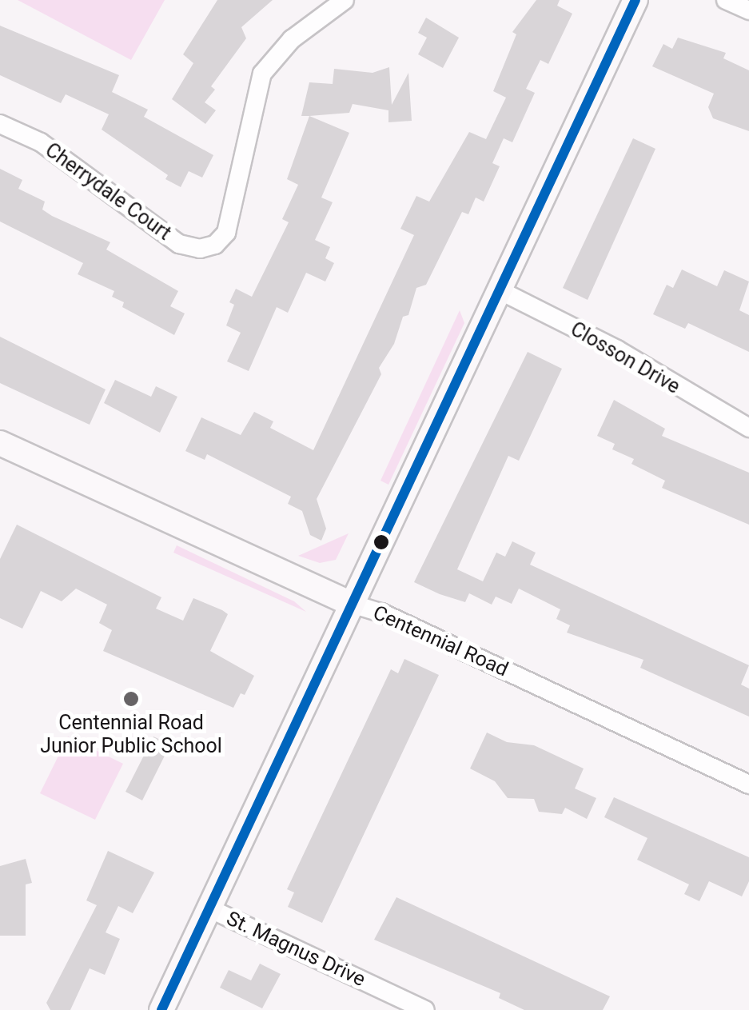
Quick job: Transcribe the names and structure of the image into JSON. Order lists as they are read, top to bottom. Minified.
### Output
{"streets":{"street":["Cherrydale Court","Closson Drive","Centennial Road","St. Magnus Drive"]},"places":["Centennial Road Junior Public School"]}
